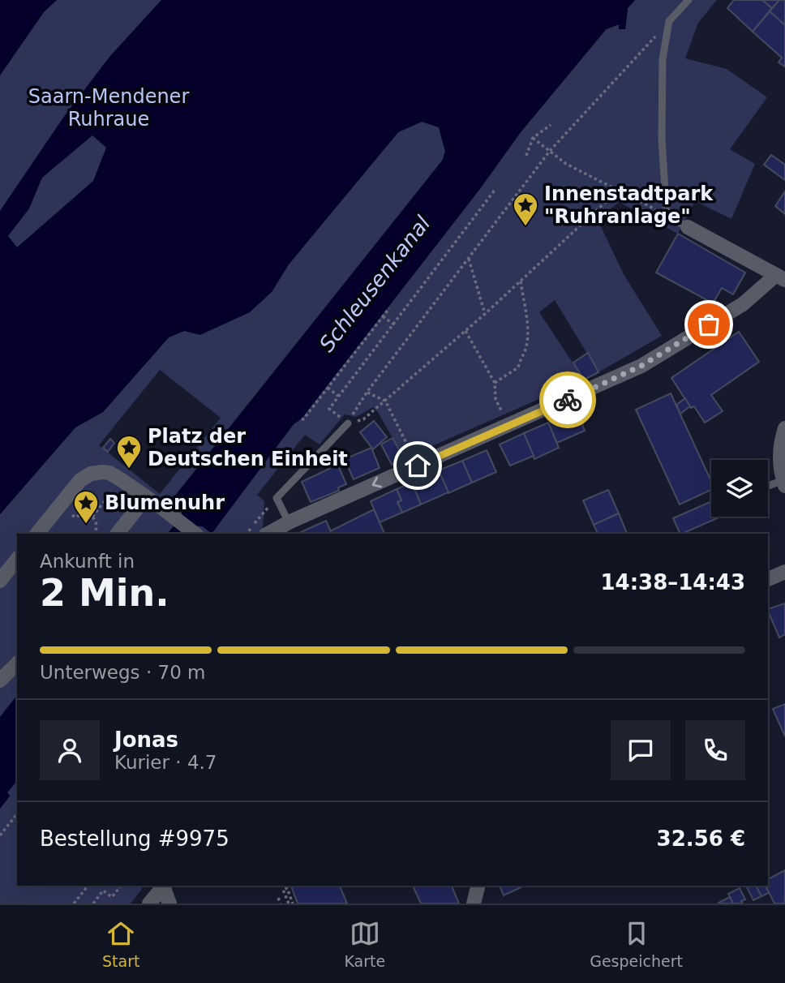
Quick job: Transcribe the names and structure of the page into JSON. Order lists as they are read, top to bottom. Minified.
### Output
{"water":["Schleusenkanal"],"parks":["Saarn-Mendener Ruhraue"],"places":{"place":["Innenstadtpark \"Ruhranlage\"","Platz der Deutschen Einheit","Blumenuhr"]},"page":{"heading":["2 Min.","Ankunft in","14:38–14:43"],"panel":["Jonas","Kurier · 4.7","Bestellung #9975","32.56 €"],"bar":"Unterwegs · 70 m","tabs":["Start","Karte","Gespeichert"]}}
